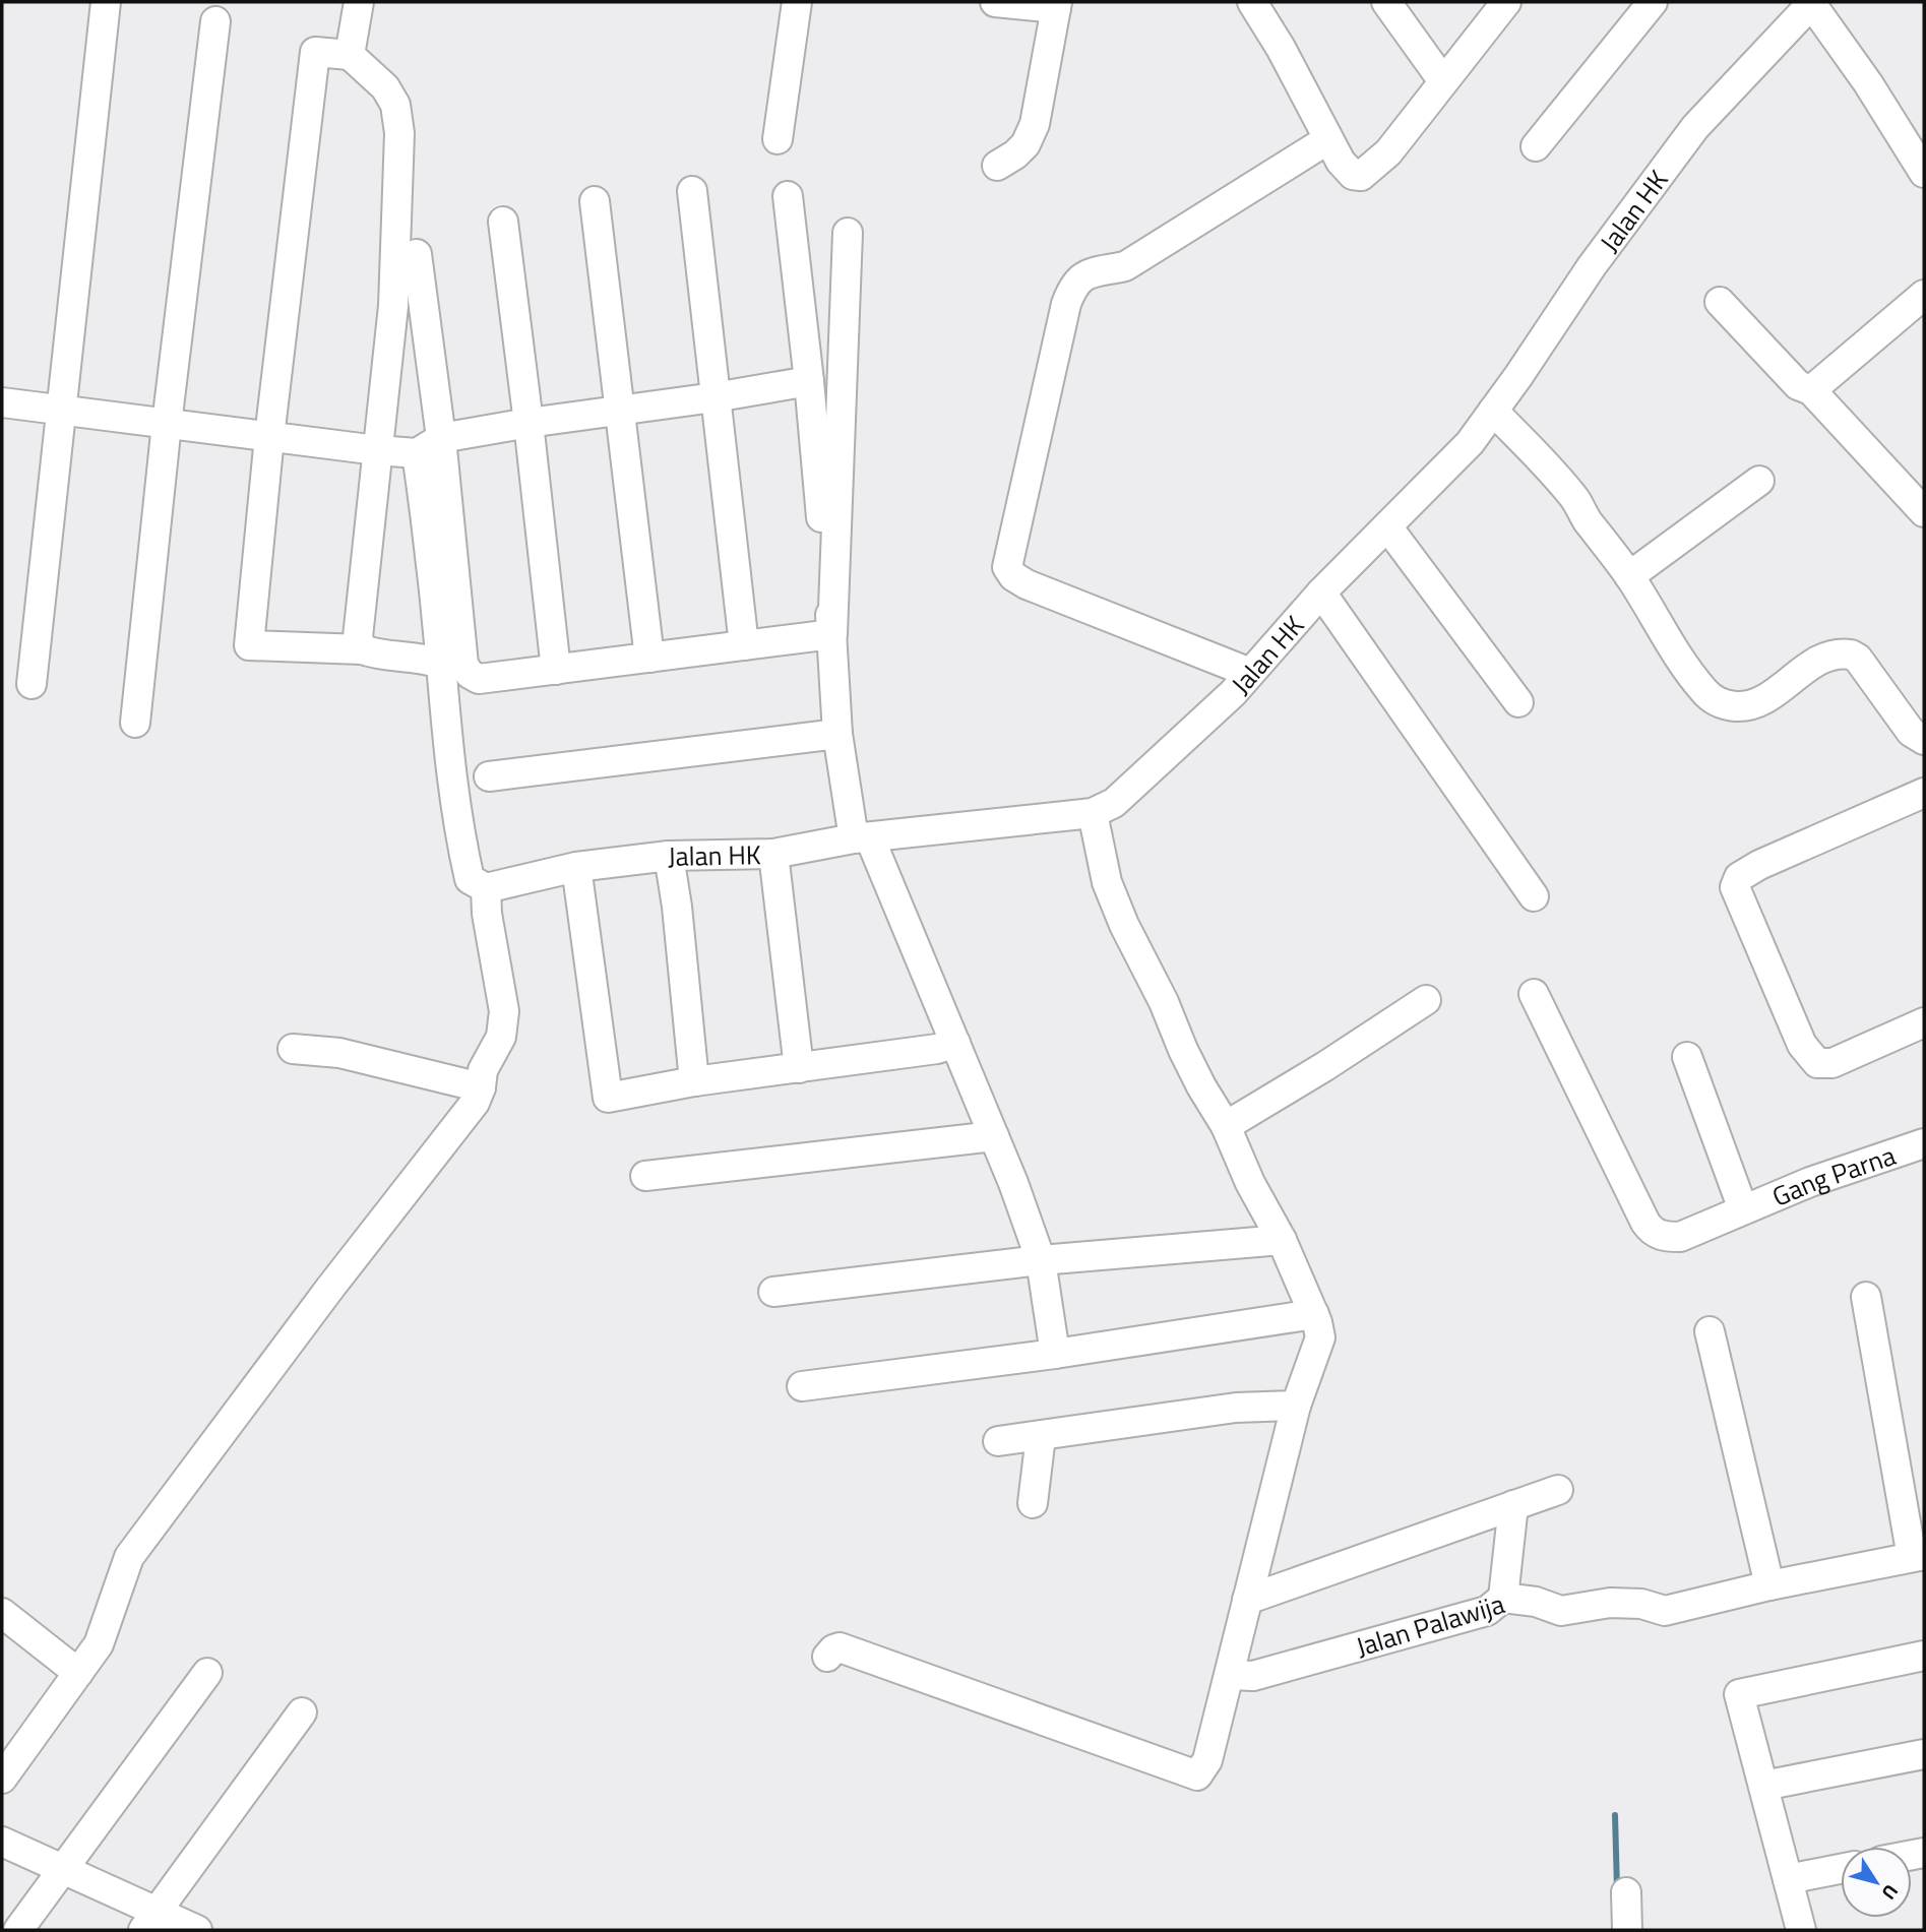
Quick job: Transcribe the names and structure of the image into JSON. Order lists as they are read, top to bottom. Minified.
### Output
{"streets":{"street":["Jalan HK","Gang Parna","Jalan Palawija"]},"north":"bottom right"}
